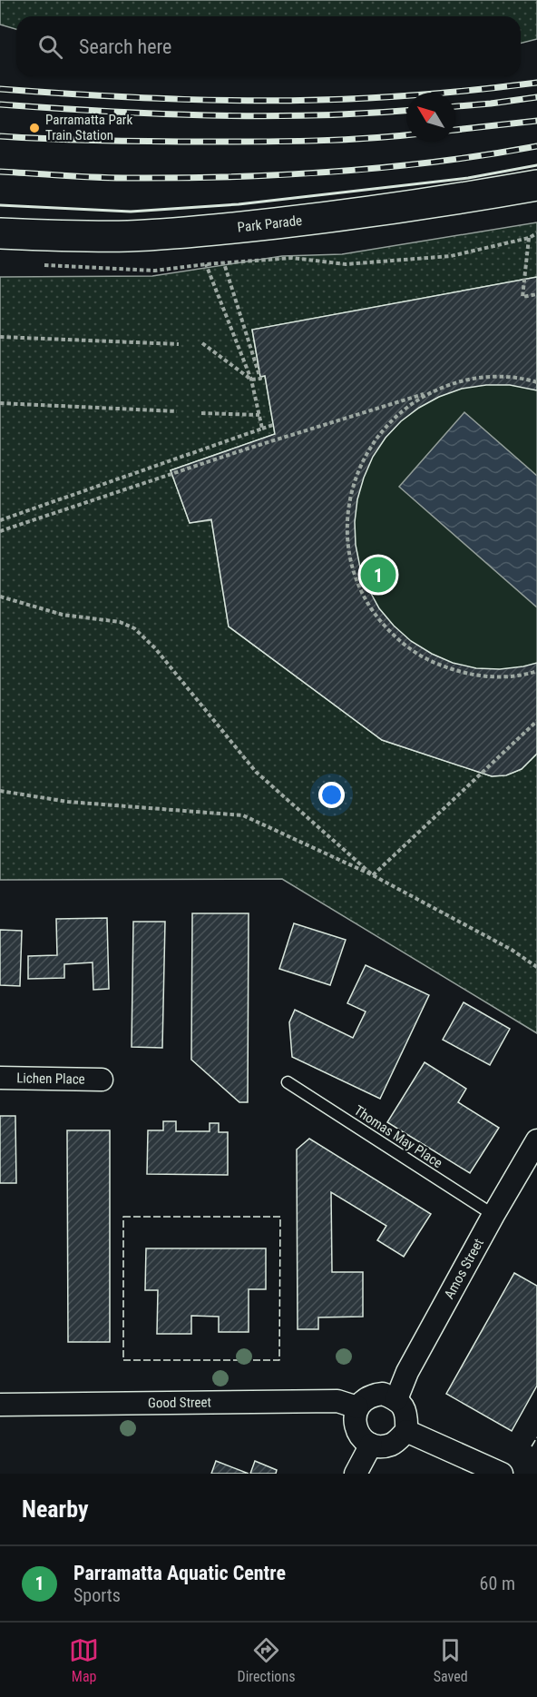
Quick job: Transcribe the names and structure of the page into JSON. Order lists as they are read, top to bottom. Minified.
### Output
{"streets":{"street":["Park Parade","Lichen Place","Amos Street","Good Street"],"lane":["Thomas May Place"]},"crossings":[["Thomas May Place","Amos Street"],["Amos Street","Good Street"]],"places":["Parramatta Park Train Station"],"north":"top left","page":{"search":"Search here","pins":"1","heading":"Nearby","list":[{"mark":"1","name":"Parramatta Aquatic Centre","note":"Sports","value":"60 m"}],"nav":["Map","Directions","Saved"]}}
